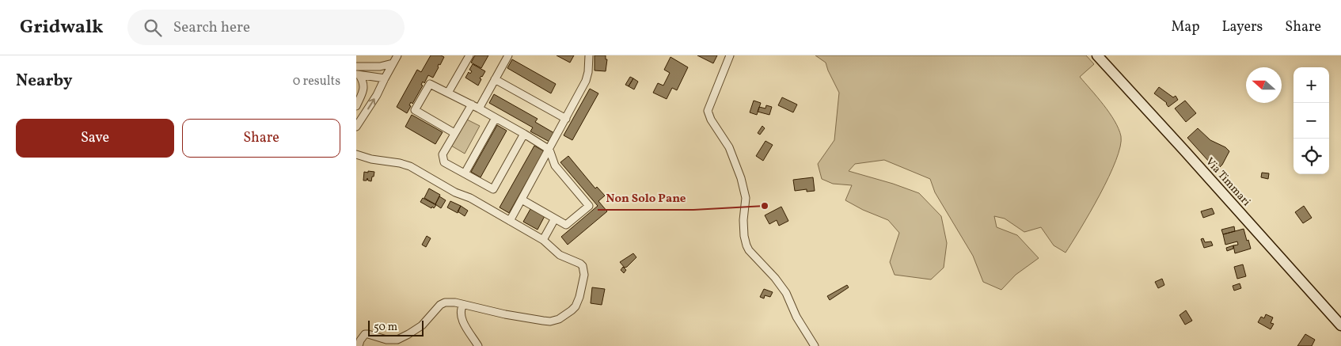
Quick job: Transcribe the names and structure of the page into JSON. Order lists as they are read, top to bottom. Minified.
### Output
{"streets":{"main road":["Via Timmari"]},"places":["Non Solo Pane"],"scale_bar":"50 m","north":"left","page":{"header":"Gridwalk","search":"Search here","nav":["Map","Layers","Share"],"heading":["Nearby","0 results"],"map_buttons":["+","−"],"buttons":["Save","Share"],"scale":"50 m"}}
